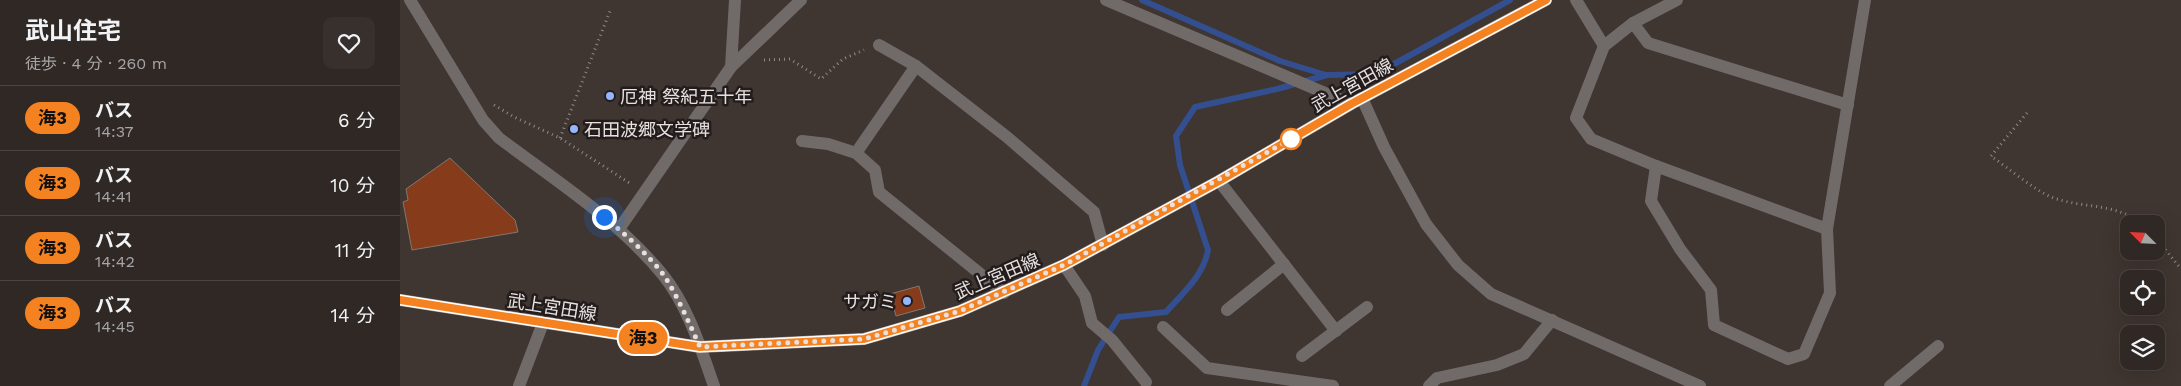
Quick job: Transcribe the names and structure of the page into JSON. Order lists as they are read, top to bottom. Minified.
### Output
{"streets":{"main road":["武上宮田線"]},"places":["厄神 祭紀五十年","石田波郷文学碑","サガミ"],"lines":["bus line 海3"],"north":"top left","page":{"heading":["武山住宅","徒歩 · 4 分 · 260 m"],"on_map":"海3","list":[{"mark":"海3","name":"バス","note":"14:37","value":"6 分"},{"mark":"海3","name":"バス","note":"14:41","value":"10 分"},{"mark":"海3","name":"バス","note":"14:42","value":"11 分"},{"mark":"海3","name":"バス","note":"14:45","value":"14 分"}]}}
